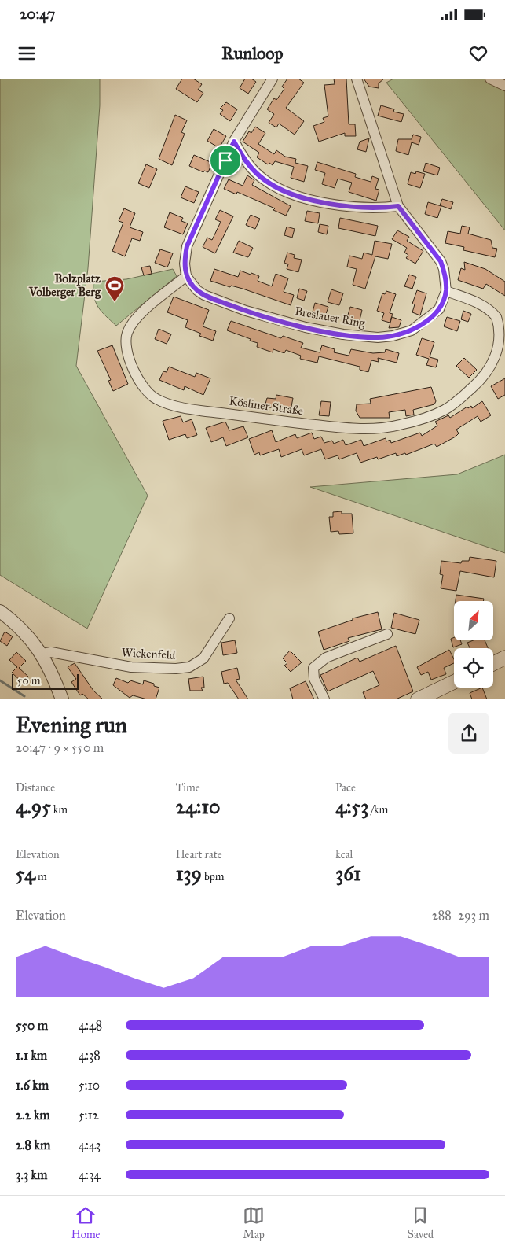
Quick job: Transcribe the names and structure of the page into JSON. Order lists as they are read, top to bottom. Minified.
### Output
{"streets":{"street":["Breslauer Ring","Kösliner Straße","Wickenfeld"]},"crossings":[["Breslauer Ring","Kösliner Straße"]],"places":{"sports":["Bolzplatz Volberger Berg"]},"scale_bar":"50 m","north":"top right","page":{"status":"20:47","header":"Runloop","scale":"50 m","heading":["Evening run","20:47 · 9 × 550 m"],"stats":[["Distance","4.95 km"],["Time","24:10"],["Pace","4:53 /km"],["Elevation","54 m"],["Heart rate","139 bpm"],["kcal","361"]],"chart":["Elevation","288–293 m"],"list":[{"name":"550 m","note":"4:48"},{"name":"1.1 km","note":"4:38"},{"name":"1.6 km","note":"5:10"},{"name":"2.2 km","note":"5:12"},{"name":"2.8 km","note":"4:43"},{"name":"3.3 km","note":"4:34"}],"tabs":["Home","Map","Saved"]}}
